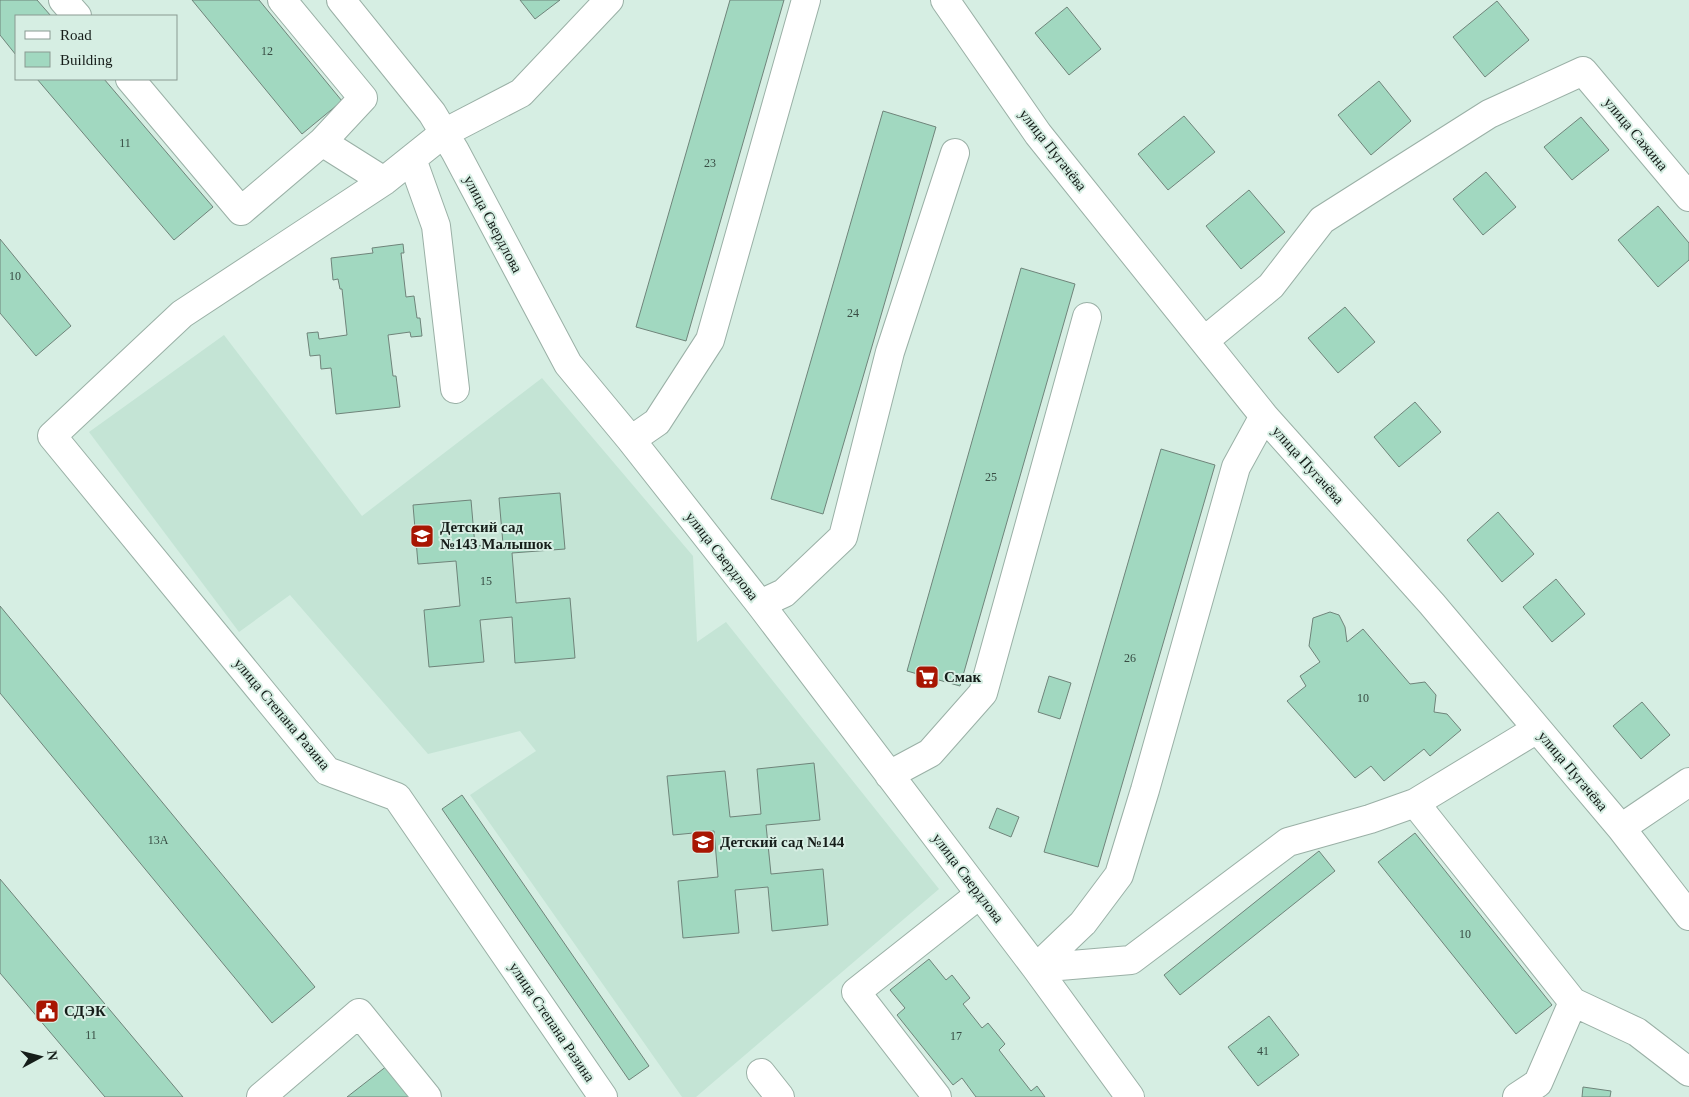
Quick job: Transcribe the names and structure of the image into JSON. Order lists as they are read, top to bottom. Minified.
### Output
{"streets":{"street":["улица Сажина","улица Пугачёва","улица Свердлова","улица Степана Разина"]},"crossings":[["улица Сажина","улица Пугачёва"]],"places":{"school or university":["Детский сад №143 Малышок","Детский сад №144"],"supermarket":["Смак"],"public building":["СДЭК"]},"house_numbers":["12","11","23","10","24","25","15","26","10","13А","10","11","17","41"],"legend":["Road","Building"],"north":"right"}
